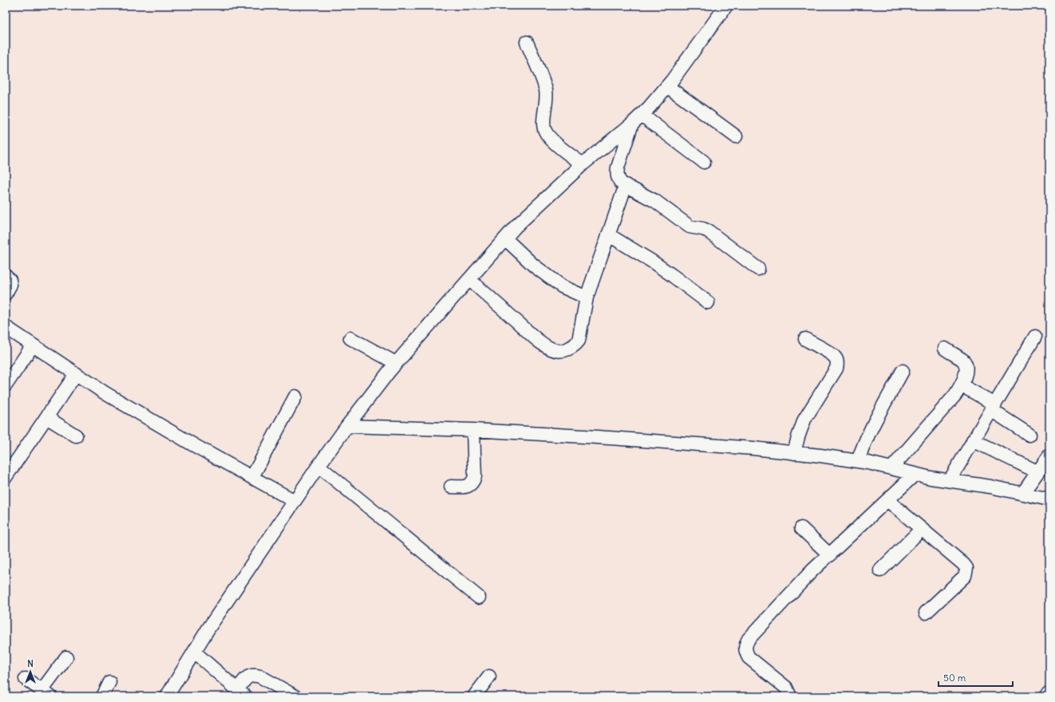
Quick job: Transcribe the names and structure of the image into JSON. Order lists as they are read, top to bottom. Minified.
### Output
{"scale_bar":"50 m","north":"top"}
